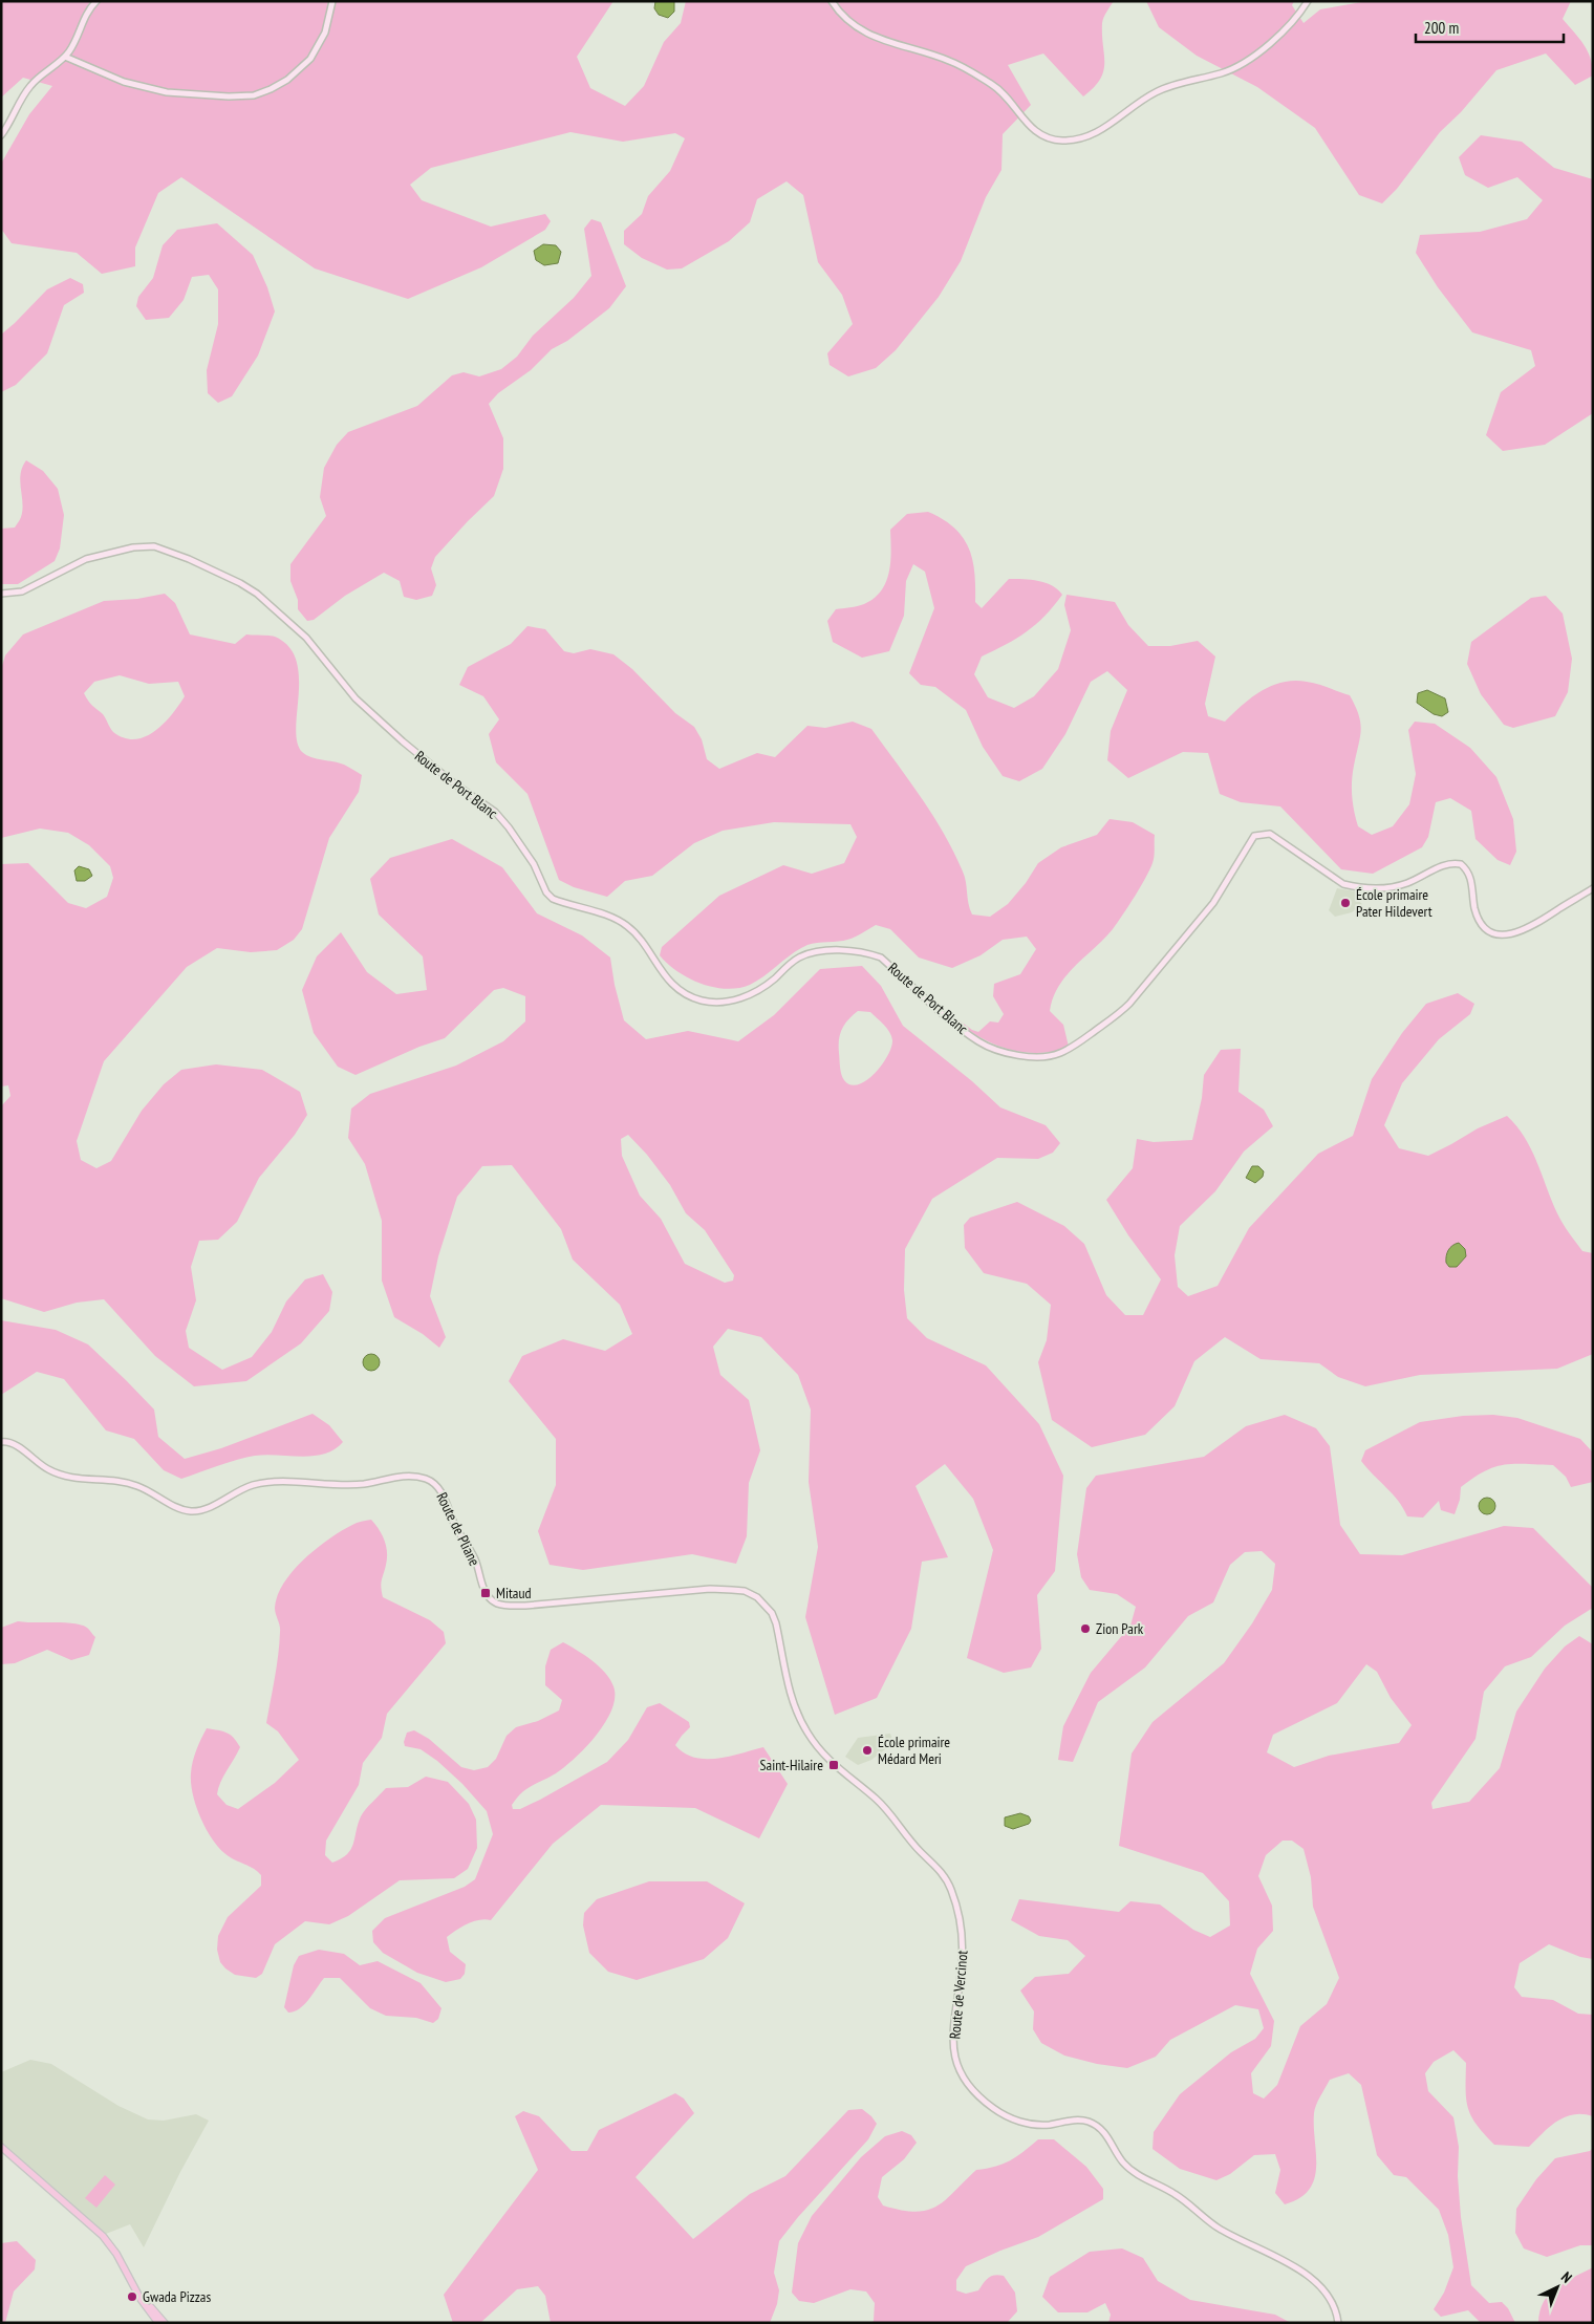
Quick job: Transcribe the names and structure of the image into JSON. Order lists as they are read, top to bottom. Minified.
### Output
{"streets":{"street":["Route de Port Blanc","Route de Pliane","Route de Vercinot"]},"crossings":[["Route de Pliane","Route de Vercinot"]],"places":{"other":["École primaire Pater Hildevert","Zion Park","École primaire Médard Meri","Gwada Pizzas"],"transit":["Mitaud","Saint-Hilaire"]},"scale_bar":"200 m","north":"top right"}
